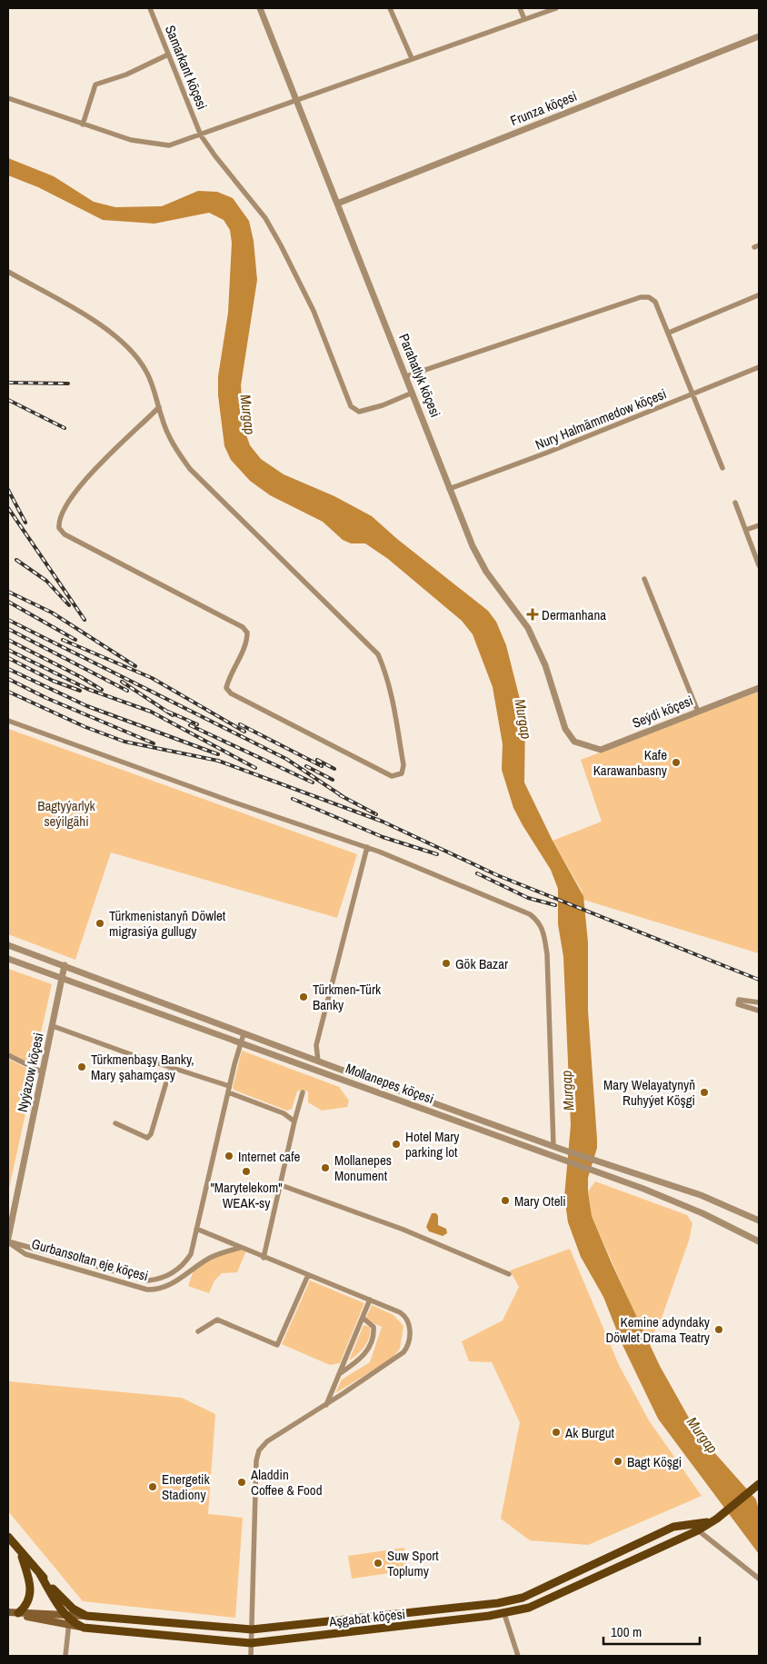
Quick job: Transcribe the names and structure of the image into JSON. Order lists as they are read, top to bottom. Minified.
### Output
{"streets":{"main road":["Aşgabat köçesi"],"street":["Samarkant köçesi","Frunza köçesi","Parahatlyk köçesi","Nury Halmämmedow köçesi","Seýdi köçesi","Nyýazow köçesi","Mollanepes köçesi","Gurbansoltan eje köçesi"]},"crossings":[["Samarkant köçesi","Parahatlyk köçesi"],["Frunza köçesi","Parahatlyk köçesi"],["Parahatlyk köçesi","Nury Halmämmedow köçesi"],["Parahatlyk köçesi","Seýdi köçesi"],["Nyýazow köçesi","Mollanepes köçesi"],["Nyýazow köçesi","Gurbansoltan eje köçesi"],["Mollanepes köçesi","Gurbansoltan eje köçesi"]],"water":["Murgap"],"parks":["Bagtyýarlyk seýilgähi"],"places":{"health":["Dermanhana"],"other":["Kafe Karawanbasny","Türkmenistanyň Döwlet migrasiýa gullugy","Gök Bazar","Türkmen-Türk Banky","Türkmenbaşy Banky, Mary şahamçasy","Mary Welayatynyň Ruhyýet Köşgi","Hotel Mary parking lot","Internet cafe","Mollanepes Monument","\"Marytelekom\" WEAK-sy","Mary Oteli","Kemine adyndaky Döwlet Drama Teatry","Ak Burgut","Bagt Köşgi","Aladdin Coffee & Food","Energetik Stadiony","Suw Sport Toplumy"]},"scale_bar":"100 m"}
